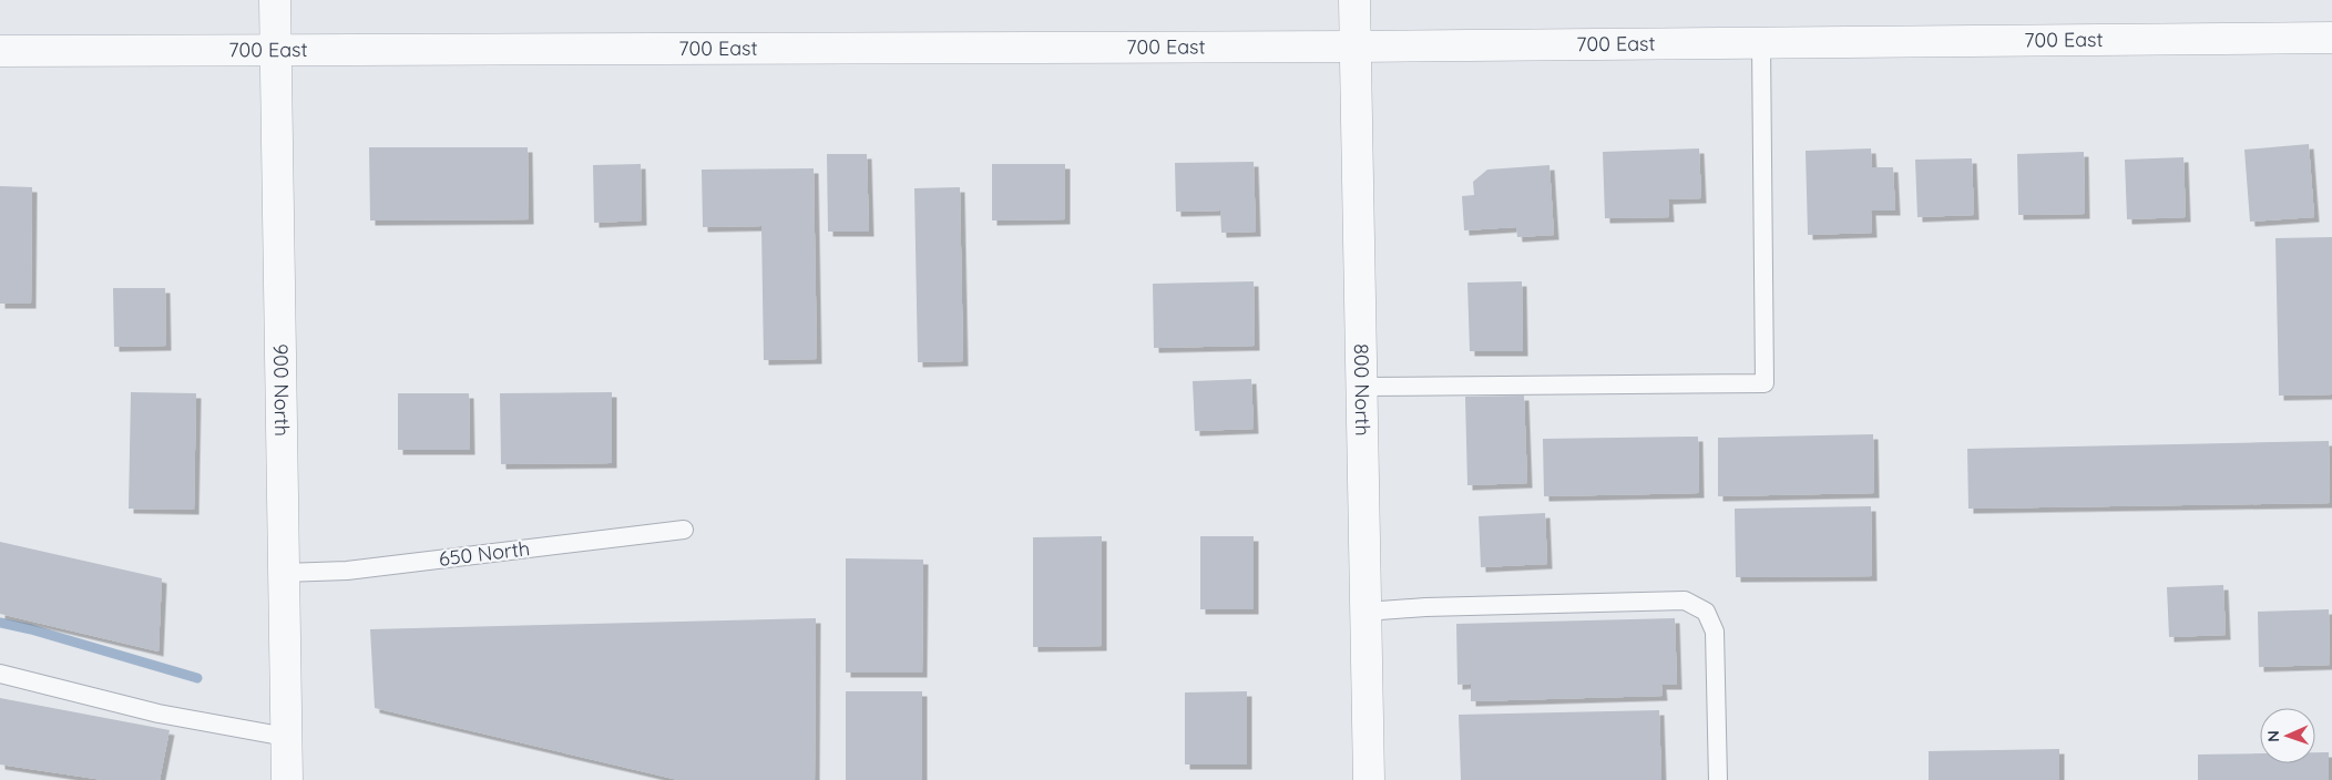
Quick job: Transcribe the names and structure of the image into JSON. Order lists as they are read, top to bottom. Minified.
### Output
{"streets":{"street":["700 East","900 North","800 North"],"lane":["650 North"]},"crossings":[["700 East","900 North"],["700 East","800 North"],["900 North","650 North"]],"north":"left"}
